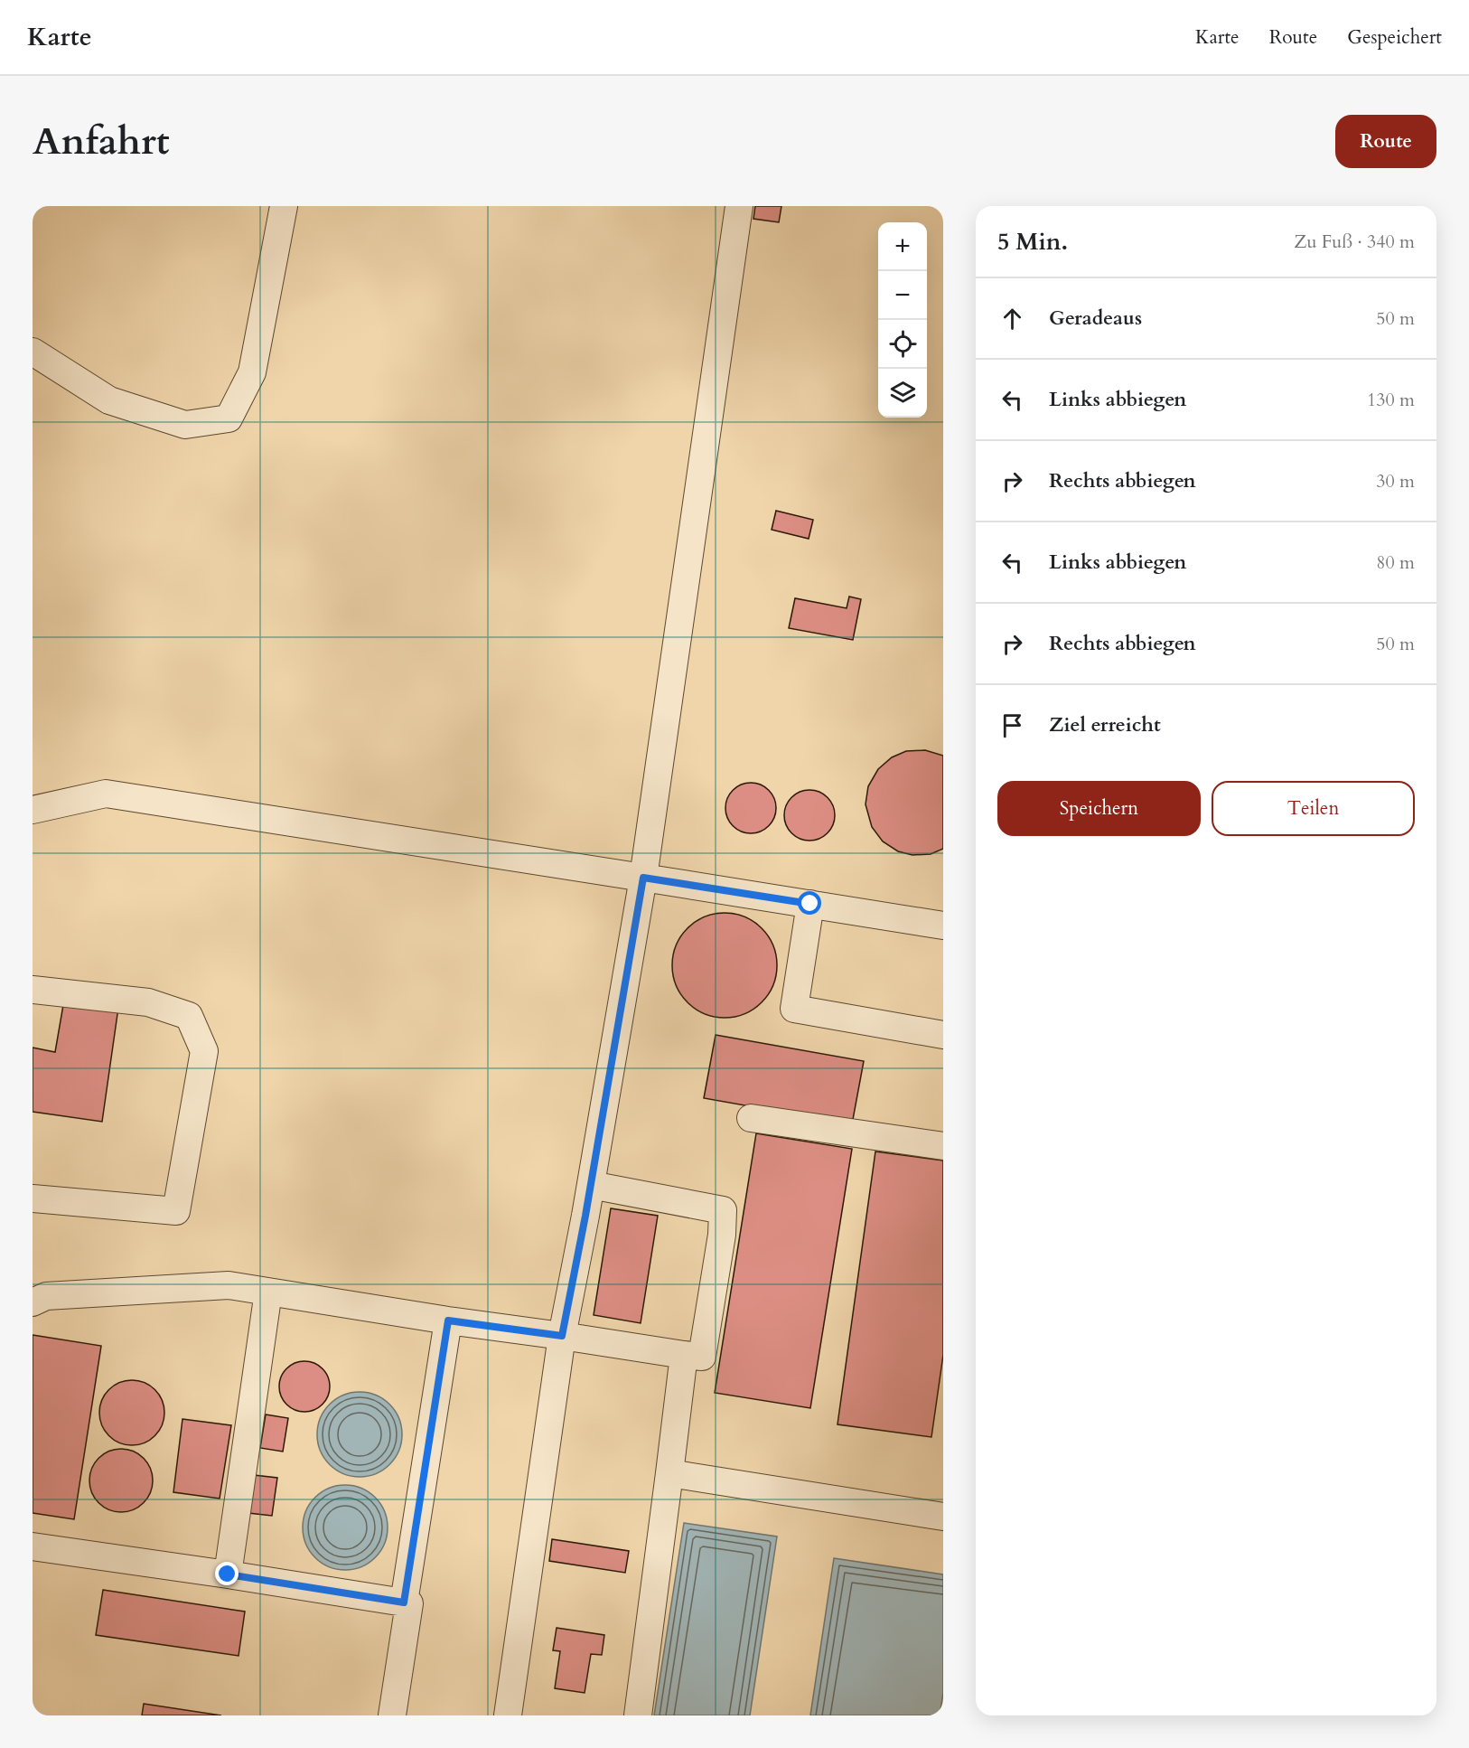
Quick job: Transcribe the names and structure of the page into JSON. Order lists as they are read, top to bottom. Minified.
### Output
{"page":{"header":"Karte","nav":["Karte","Route","Gespeichert"],"buttons":["Route",["Speichern","Teilen"]],"title":"Anfahrt","heading":["5 Min.","Zu Fuß · 340 m"],"map_buttons":["+","−"],"list":[["Geradeaus","50 m"],["Links abbiegen","130 m"],["Rechts abbiegen","30 m"],["Links abbiegen","80 m"],["Rechts abbiegen","50 m"],"Ziel erreicht"]}}
